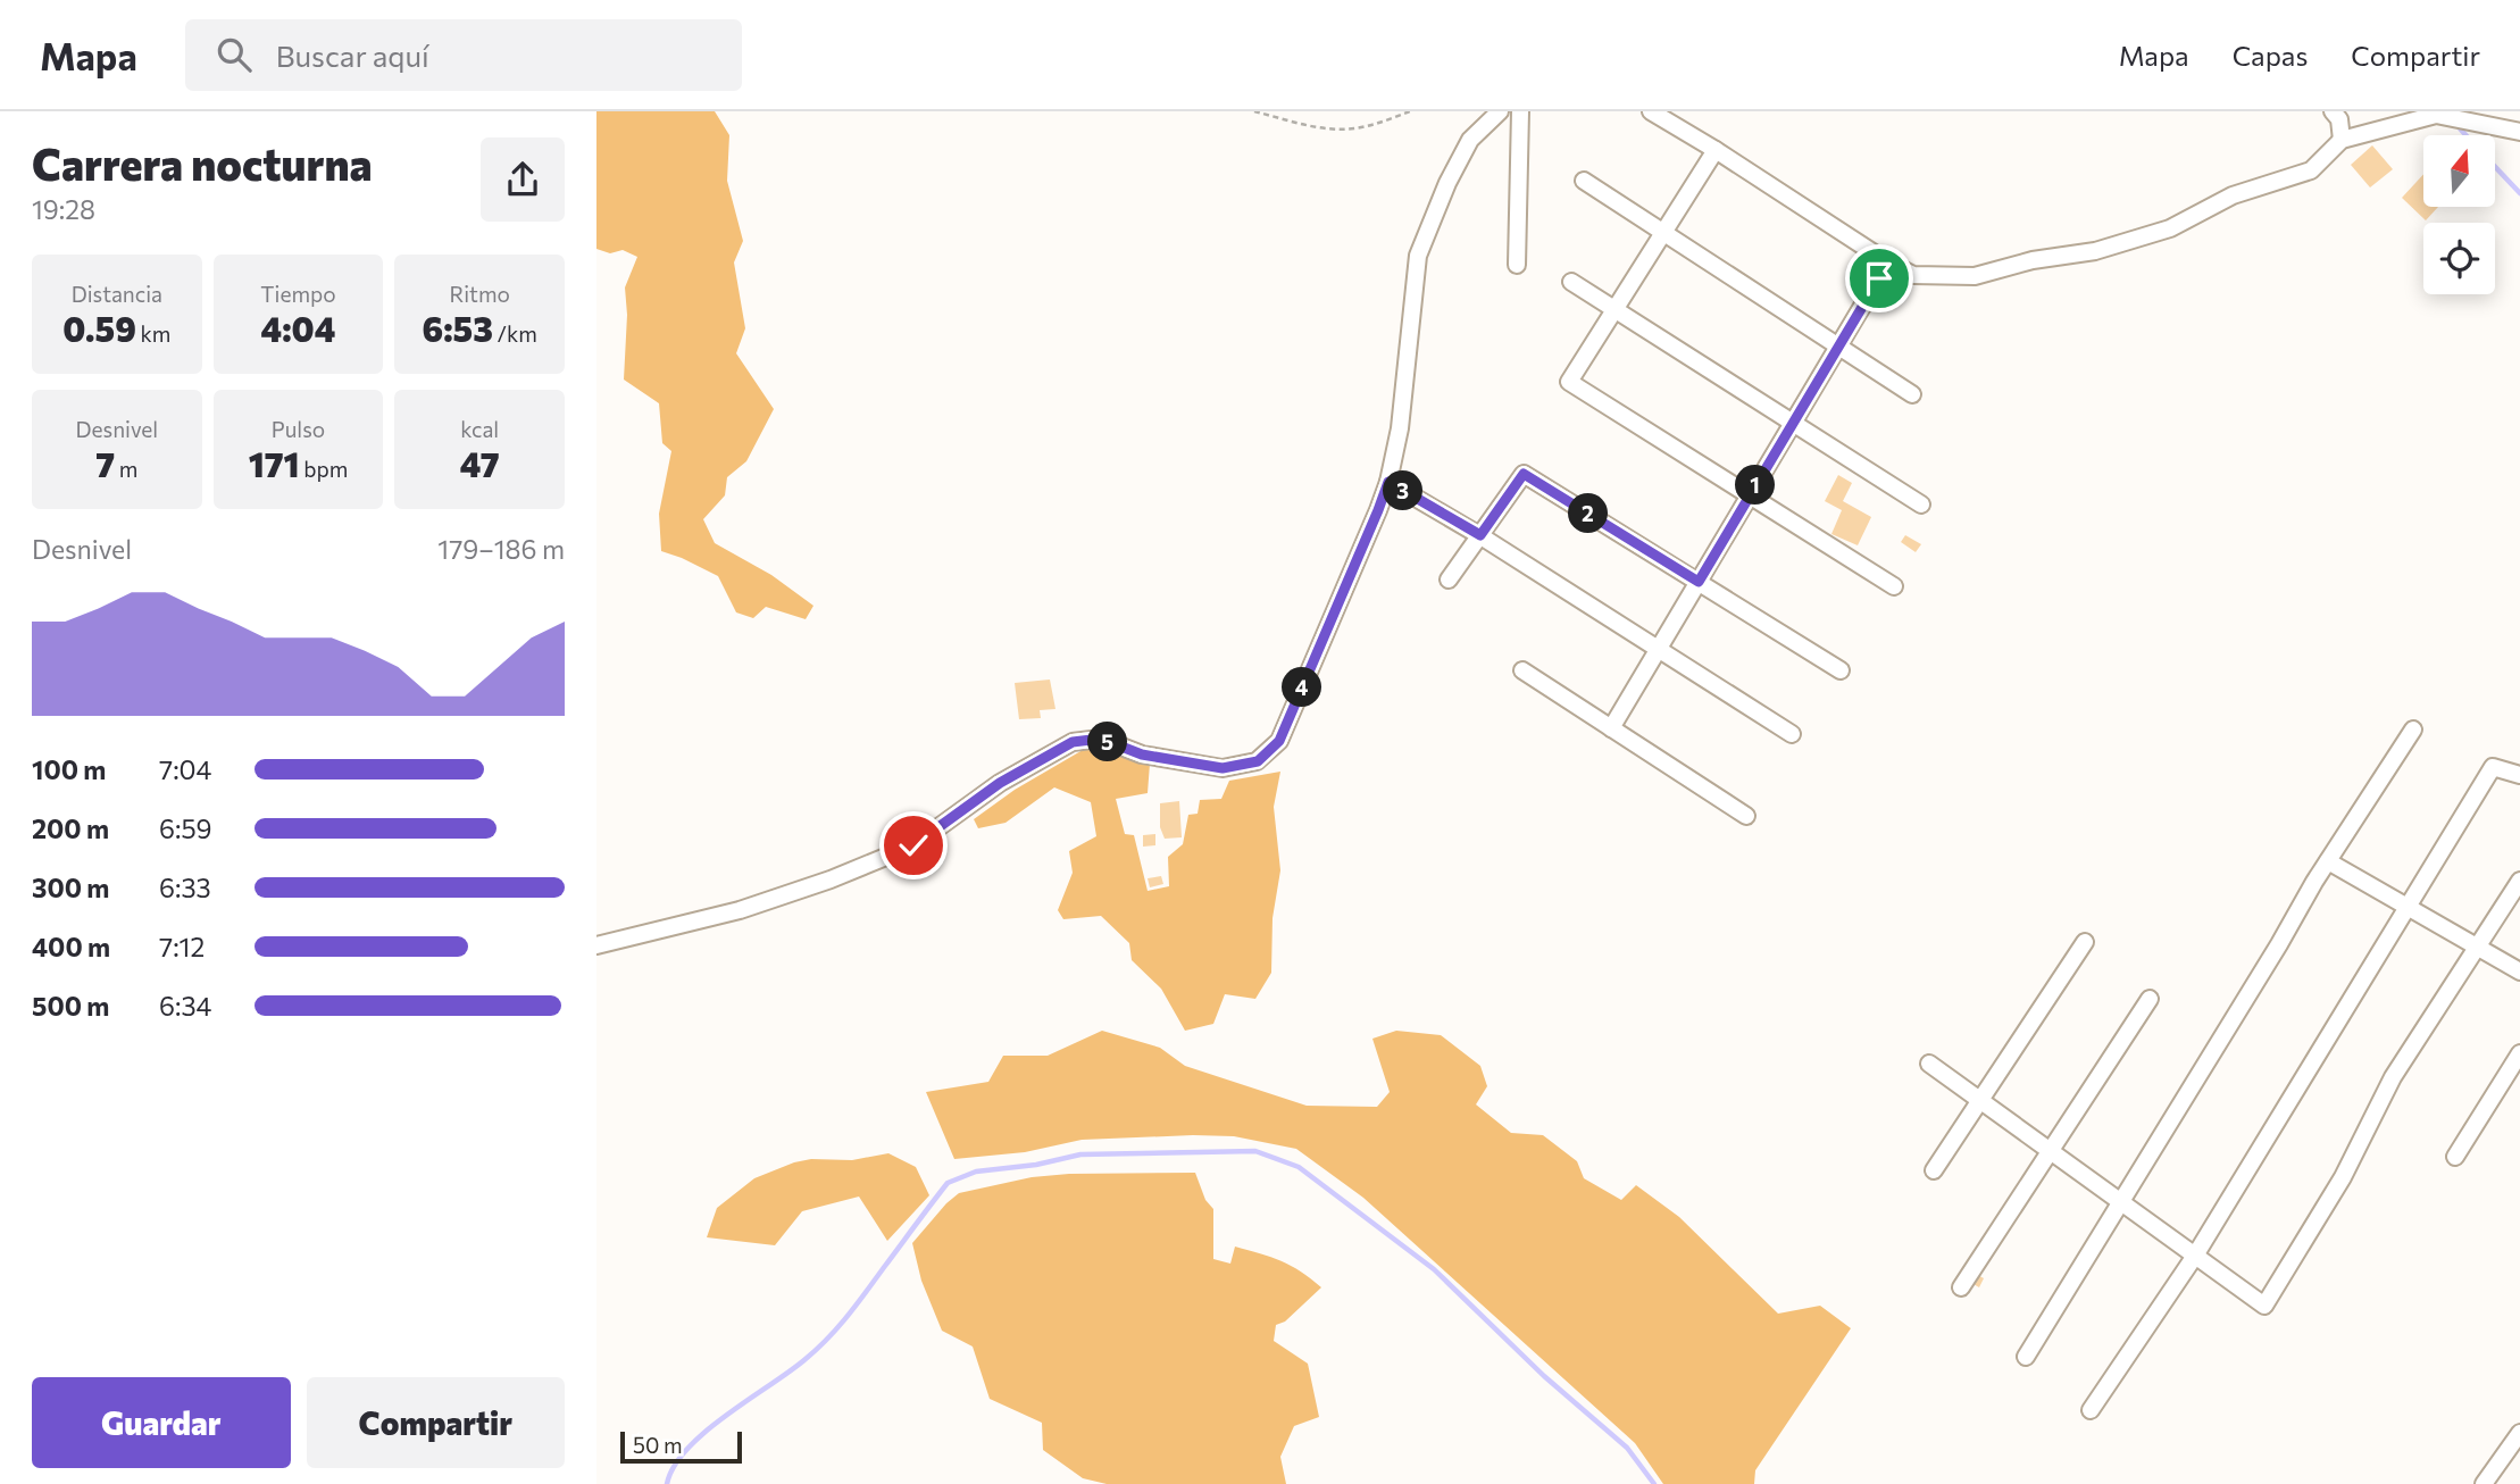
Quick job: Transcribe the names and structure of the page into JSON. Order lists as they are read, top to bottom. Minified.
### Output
{"scale_bar":"50 m","north":"top","page":{"header":"Mapa","search":"Buscar aquí","nav":["Mapa","Capas","Compartir"],"heading":["Carrera nocturna","19:28"],"stats":[["Distancia","0.59 km"],["Tiempo","4:04"],["Ritmo","6:53 /km"],["Desnivel","7 m"],["Pulso","171 bpm"],["kcal","47"]],"pins":["1","3","2","4","5"],"chart":["Desnivel","179–186 m"],"list":[{"name":"100 m","note":"7:04"},{"name":"200 m","note":"6:59"},{"name":"300 m","note":"6:33"},{"name":"400 m","note":"7:12"},{"name":"500 m","note":"6:34"}],"buttons":["Guardar","Compartir"],"scale":"50 m"}}
